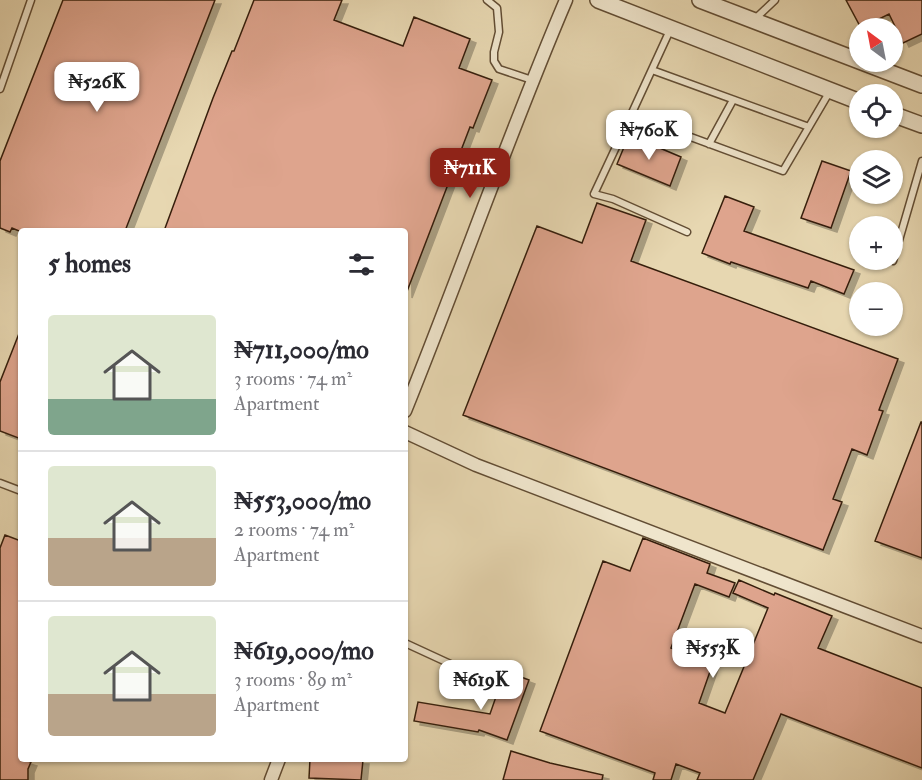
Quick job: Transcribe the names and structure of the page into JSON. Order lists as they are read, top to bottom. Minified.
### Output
{"north":"top left","page":{"map_buttons":["+","−"],"price":["₦526K","₦760K","₦711K","₦553K","₦619K"],"heading":"5 homes","list":[{"name":"₦711,000/mo","note":"3 rooms · 74 m² · Apartment"},{"name":"₦553,000/mo","note":"2 rooms · 74 m² · Apartment"},{"name":"₦619,000/mo","note":"3 rooms · 89 m² · Apartment"}]}}
